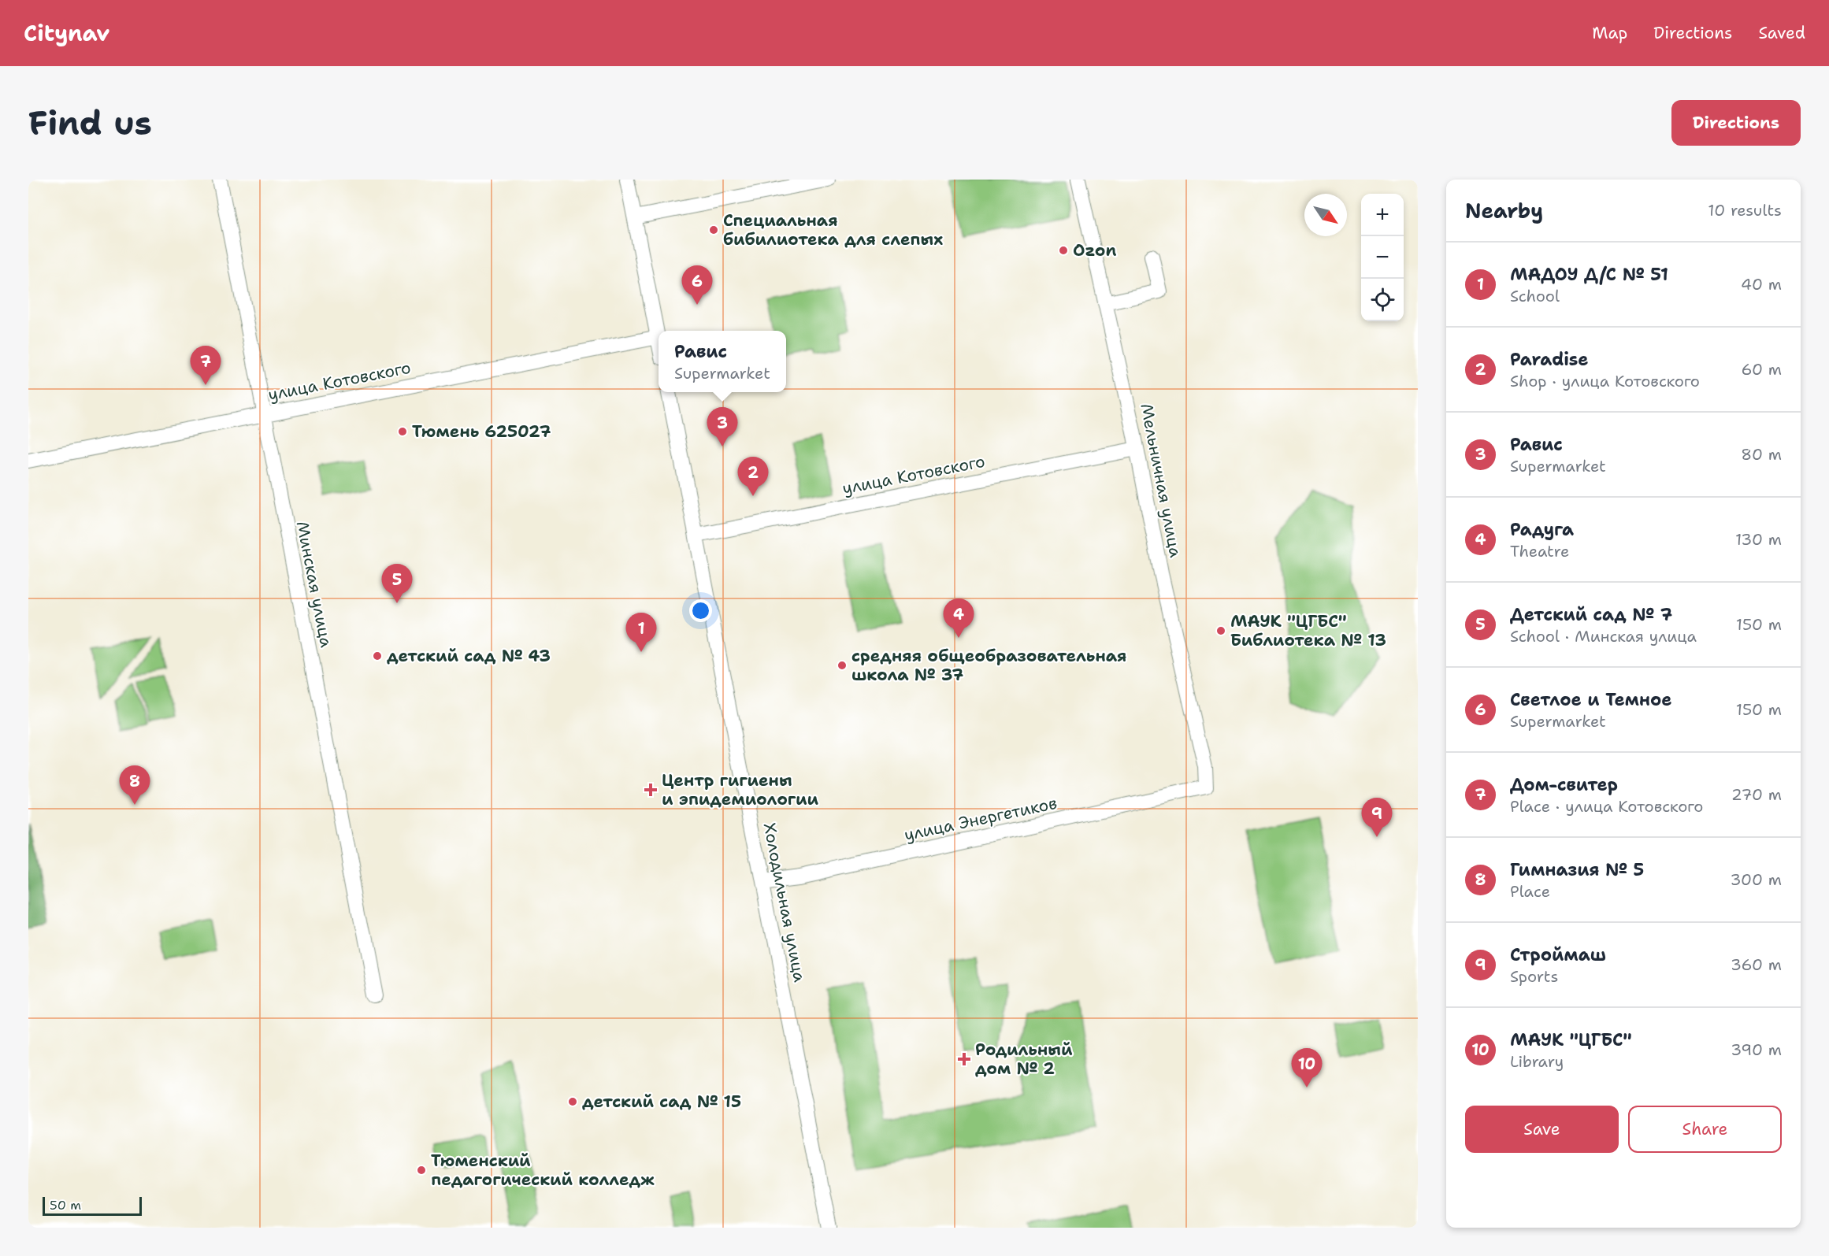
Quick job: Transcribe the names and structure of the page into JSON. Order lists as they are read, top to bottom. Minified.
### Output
{"streets":{"street":["улица Котовского","Мельничная улица","Минская улица","улица Энергетиков","Холодильная улица"]},"crossings":[["улица Котовского","Мельничная улица"],["улица Котовского","Минская улица"],["улица Котовского","Холодильная улица"],["Мельничная улица","улица Энергетиков"],["улица Энергетиков","Холодильная улица"]],"places":{"other":["Специальная бибилиотека для слепых","Ozon","Тюмень 625027","МАУК \"ЦГБС\" Библиотека № 13","детский сад № 43","средняя общеобразовательная школа № 37","детский сад № 15","Тюменский педагогический колледж"],"health":["Центр гигиены и эпидемиологии","Родильный дом № 2"]},"scale_bar":"50 m","north":"bottom right","page":{"header":"Citynav","nav":["Map","Directions","Saved"],"buttons":["Directions",["Save","Share"]],"title":"Find us","heading":["Nearby","10 results"],"map_buttons":["+","−"],"list":[{"mark":"1","name":"МАДОУ Д/С № 51","note":"School","value":"40 m"},{"mark":"2","name":"Paradise","note":"Shop · улица Котовского","value":"60 m"},{"mark":"3","name":"Равис","note":"Supermarket","value":"80 m"},{"mark":"4","name":"Радуга","note":"Theatre","value":"130 m"},{"mark":"5","name":"Детский сад № 7","note":"School · Минская улица","value":"150 m"},{"mark":"6","name":"Светлое и Темное","note":"Supermarket","value":"150 m"},{"mark":"7","name":"Дом-свитер","note":"Place · улица Котовского","value":"270 m"},{"mark":"8","name":"Гимназия № 5","note":"Place","value":"300 m"},{"mark":"9","name":"Строймаш","note":"Sports","value":"360 m"},{"mark":"10","name":"МАУК \"ЦГБС\"","note":"Library","value":"390 m"}],"pins":["6","7","3","2","5","4","1","8","9","10"],"popup":["Равис","Supermarket"],"scale":"50 m"}}
